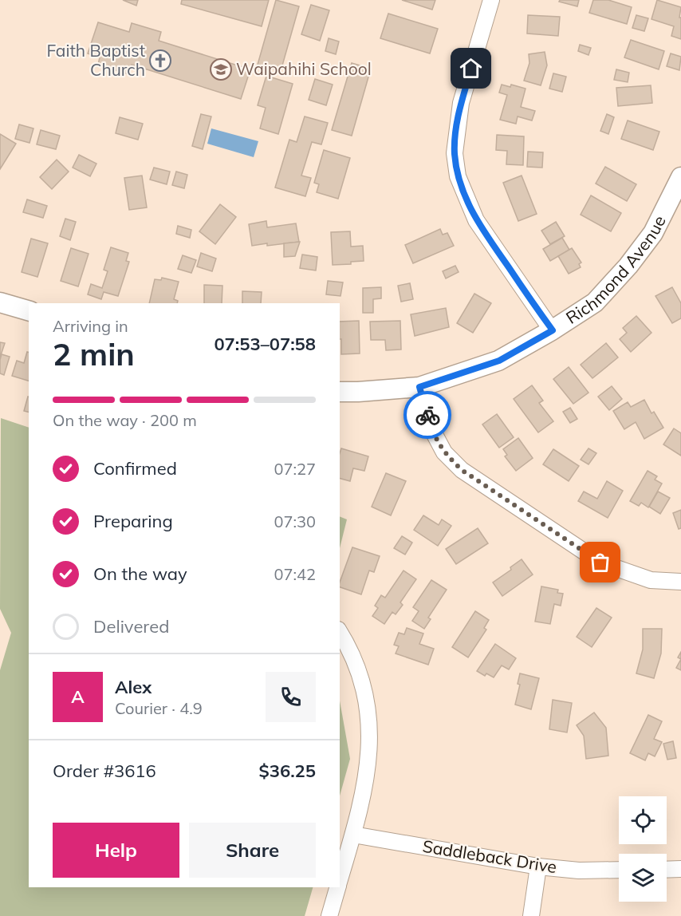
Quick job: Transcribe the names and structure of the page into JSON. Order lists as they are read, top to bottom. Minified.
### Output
{"streets":{"street":["Richmond Avenue","Saddleback Drive"]},"places":{"church":["Faith Baptist Church"],"school or university":["Waipahihi School"]},"page":{"heading":["2 min","Arriving in","07:53–07:58"],"panel":["Alex","Courier · 4.9","Order #3616","$36.25"],"bar":"On the way · 200 m","list":[["Confirmed","07:27"],["Preparing","07:30"],["On the way","07:42"],"Delivered"],"round":"A","buttons":["Help","Share"]}}
